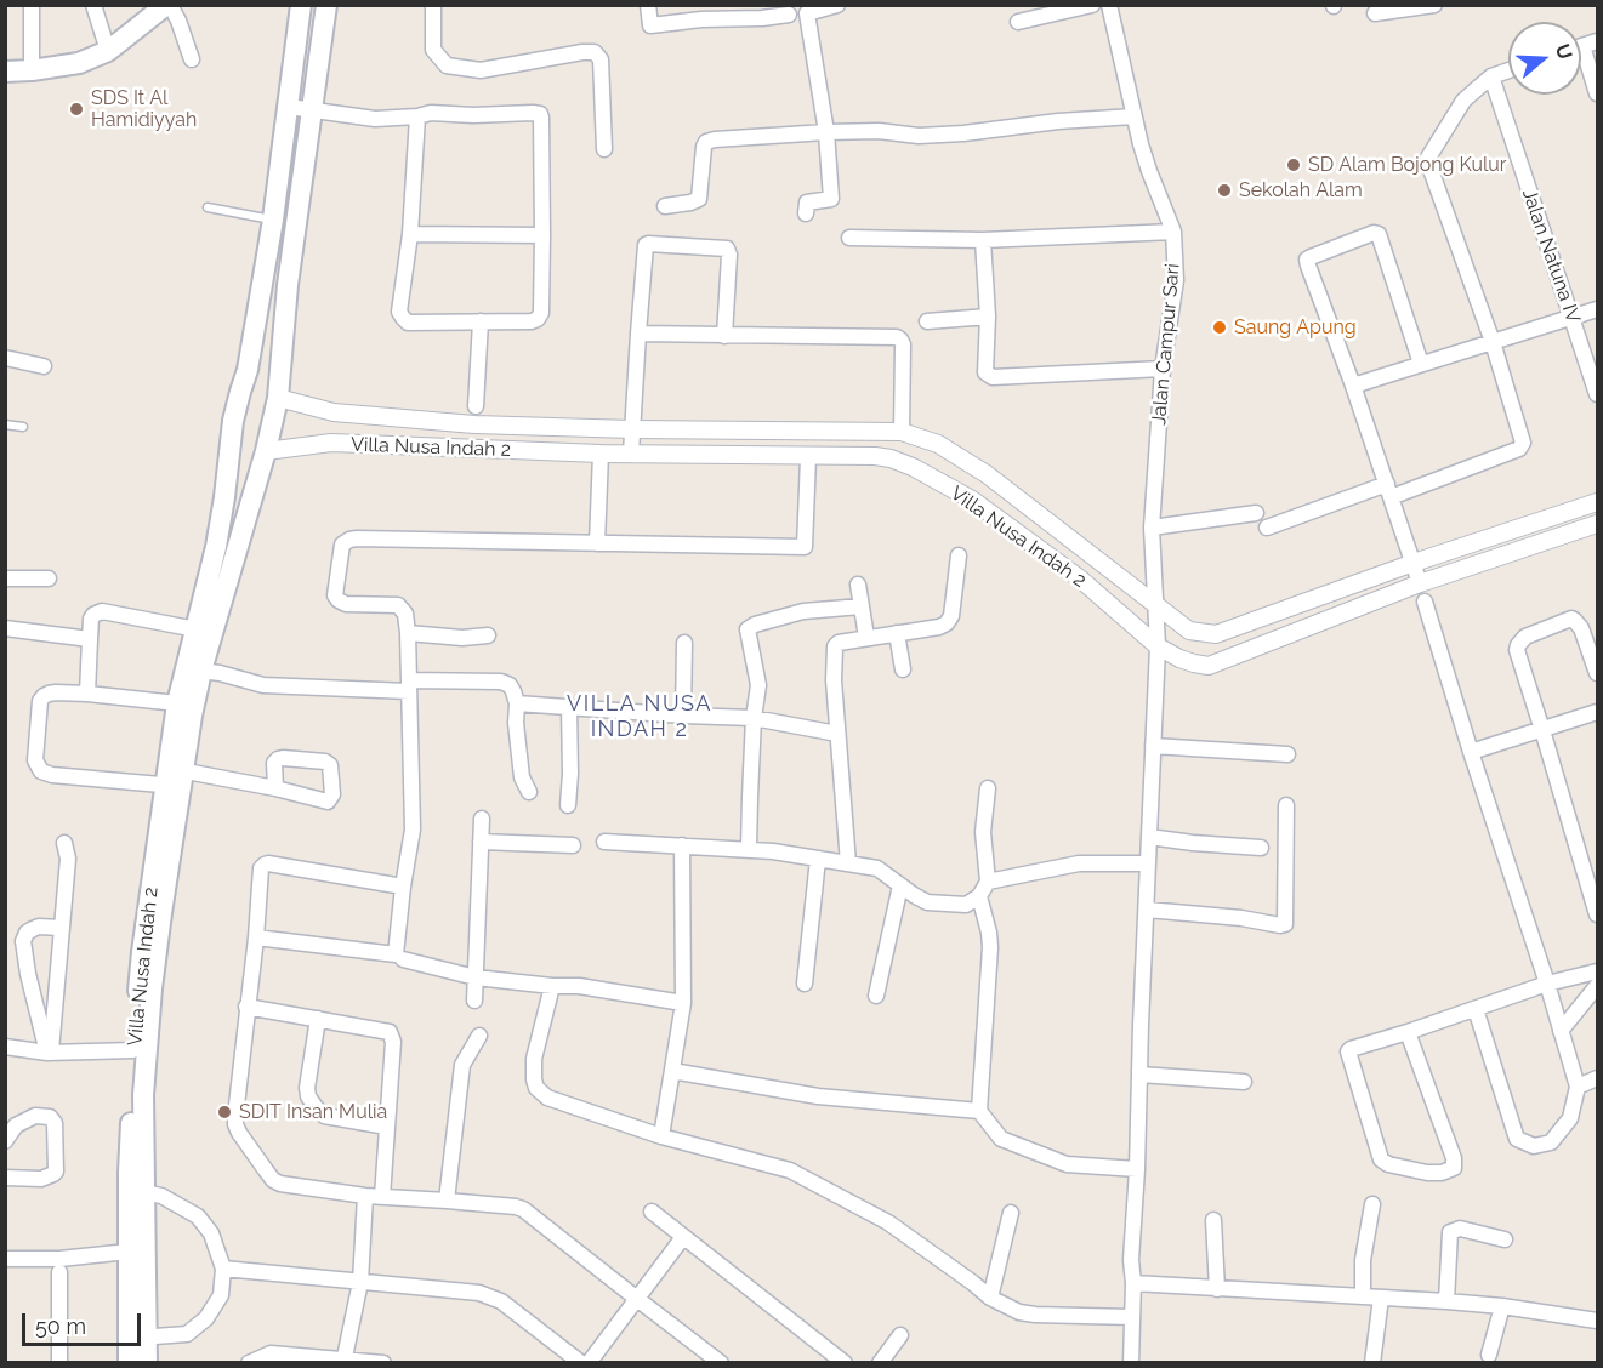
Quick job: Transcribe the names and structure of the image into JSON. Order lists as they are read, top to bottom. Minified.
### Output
{"streets":{"main road":["Villa Nusa Indah 2"],"street":["Jalan Natuna IV","Jalan Campur Sari"]},"crossings":[["Jalan Campur Sari","Villa Nusa Indah 2"]],"districts":["VILLA NUSA INDAH 2"],"places":["SDS It Al Hamidiyyah","SD Alam Bojong Kulur","Sekolah Alam","Saung Apung","SDIT Insan Mulia"],"scale_bar":"50 m","north":"right"}
